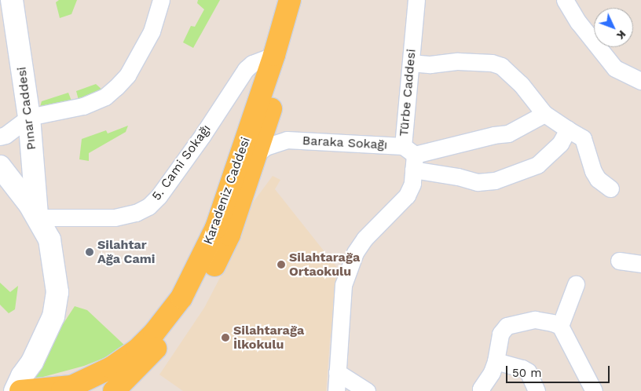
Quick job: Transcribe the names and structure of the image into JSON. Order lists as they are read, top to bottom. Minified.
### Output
{"streets":{"main road":["Pınar Caddesi","Karadeniz Caddesi"],"street":["Türbe Caddesi","Baraka Sokağı","5. Cami Sokağı"]},"crossings":[["Türbe Caddesi","Baraka Sokağı"],["Pınar Caddesi","5. Cami Sokağı"],["Baraka Sokağı","Karadeniz Caddesi"],["5. Cami Sokağı","Karadeniz Caddesi"]],"places":["Silahtar Ağa Cami","Silahtarağa Ortaokulu","Silahtarağa İlkokulu"],"scale_bar":"50 m","north":"bottom right"}
